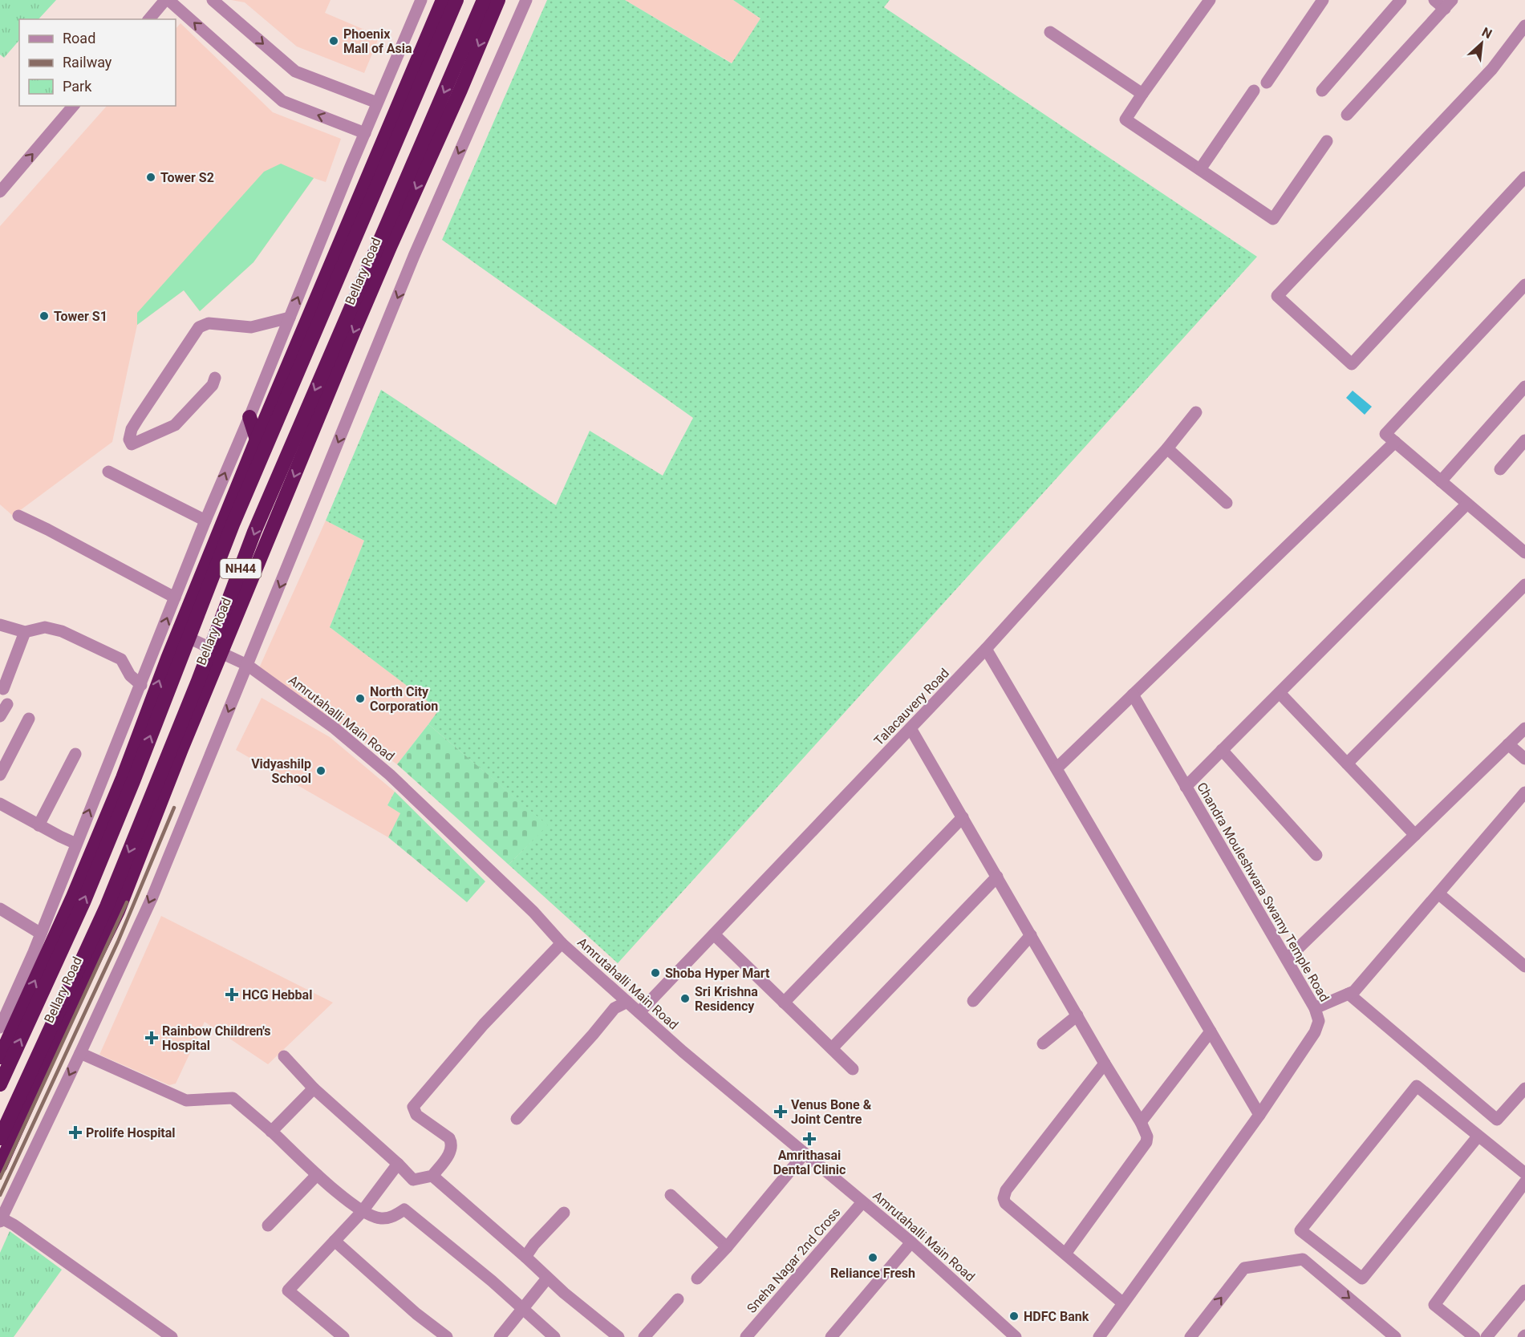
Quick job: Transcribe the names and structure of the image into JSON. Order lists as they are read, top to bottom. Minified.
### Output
{"streets":{"highway":["Bellary Road","NH44"],"street":["Talacauvery Road","Amrutahalli Main Road","Chandra Mouleshwara Swamy Temple Road","Sneha Nagar 2nd Cross"]},"crossings":[["Bellary Road","Amrutahalli Main Road"],["Talacauvery Road","Amrutahalli Main Road"],["Amrutahalli Main Road","Sneha Nagar 2nd Cross"]],"places":{"other":["Phoenix Mall of Asia","Tower S2","Tower S1","North City Corporation","Vidyashilp School","Shoba Hyper Mart","Sri Krishna Residency","Reliance Fresh","HDFC Bank"],"health":["HCG Hebbal","Rainbow Children's Hospital","Venus Bone & Joint Centre","Prolife Hospital","Amrithasai Dental Clinic"]},"legend":["Road","Railway","Park"],"north":"top right"}
